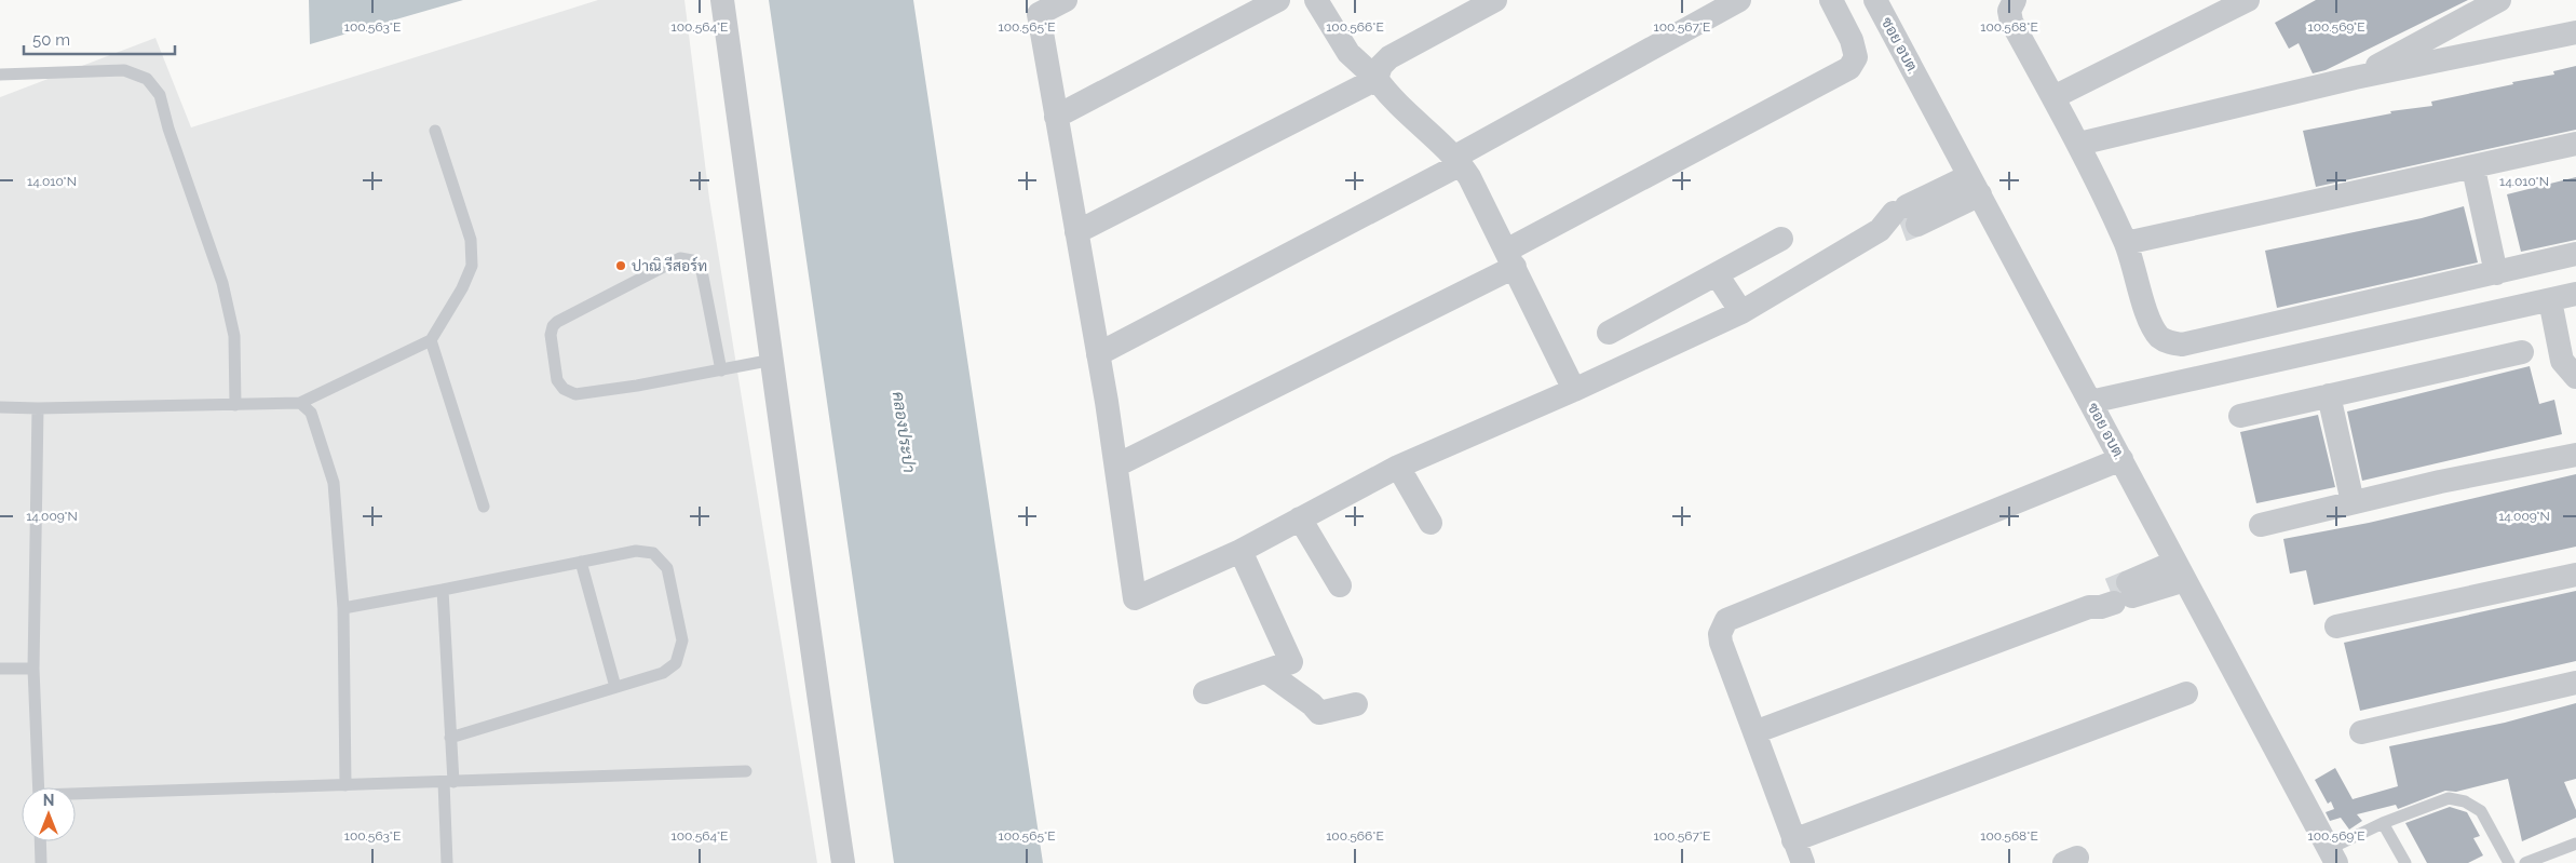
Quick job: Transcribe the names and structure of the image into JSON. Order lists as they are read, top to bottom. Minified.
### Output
{"streets":{"street":["ซอย อบต."]},"water":["คลองประปา"],"places":["ปาณิ รีสอร์ท"],"scale_bar":"50 m","north":"top","coordinates":["100.563°E","100.564°E","100.565°E","100.566°E","100.567°E","100.568°E","100.569°E","14.010°N","14.009°N"]}
